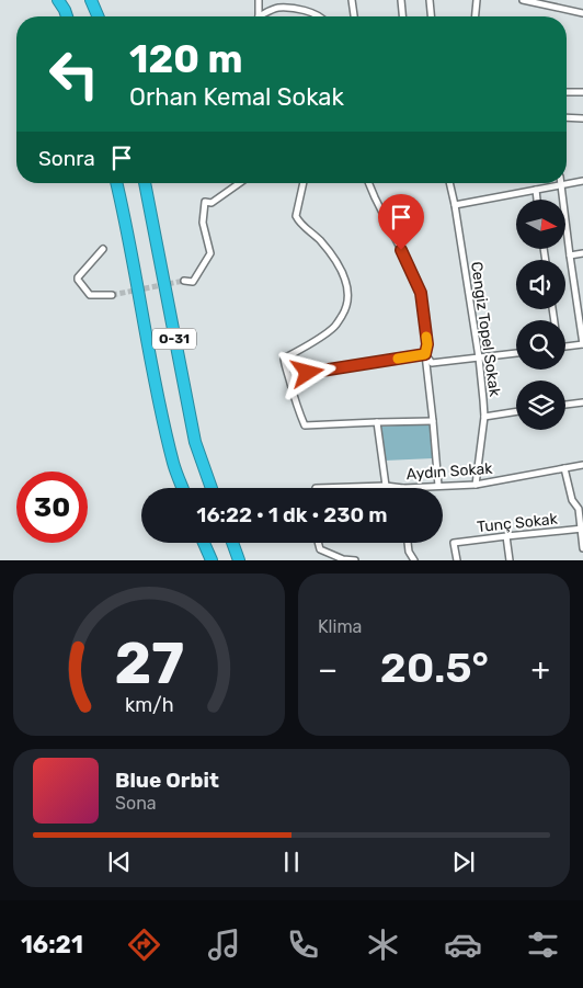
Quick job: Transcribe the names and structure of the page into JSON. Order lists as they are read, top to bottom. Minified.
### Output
{"streets":{"highway":["O-31"],"street":["Cengiz Topel Sokak","Aydın Sokak","Tunç Sokak"]},"crossings":[["Cengiz Topel Sokak","Aydın Sokak"]],"north":"right","page":{"turn":["120 m","Orhan Kemal Sokak"],"then":"Sonra","limit":"30","trip":"16:22 · 1 dk · 230 m","tile":"Klima","heat":["−","20.5°","+"],"song":["Blue Orbit","Sona"],"tabs":"16:21","gauge":["27","km/h"]}}
